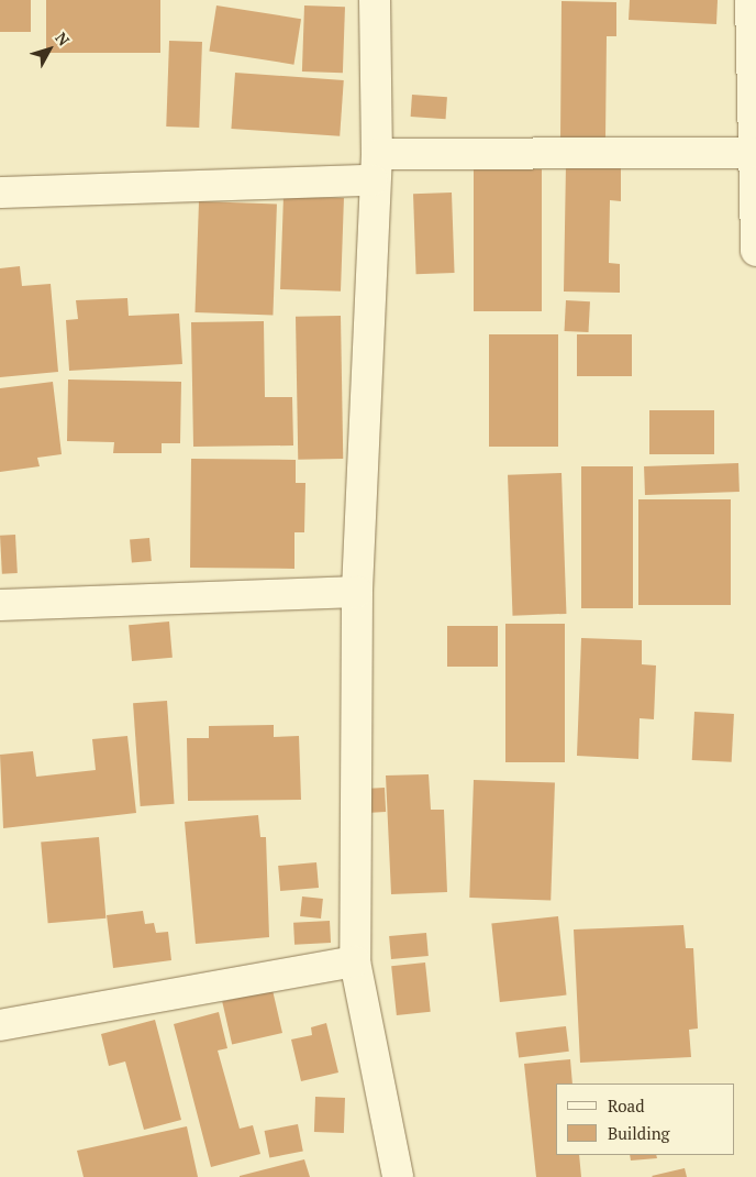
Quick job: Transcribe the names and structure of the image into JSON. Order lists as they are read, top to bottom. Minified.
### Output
{"legend":["Road","Building"],"north":"top right"}
